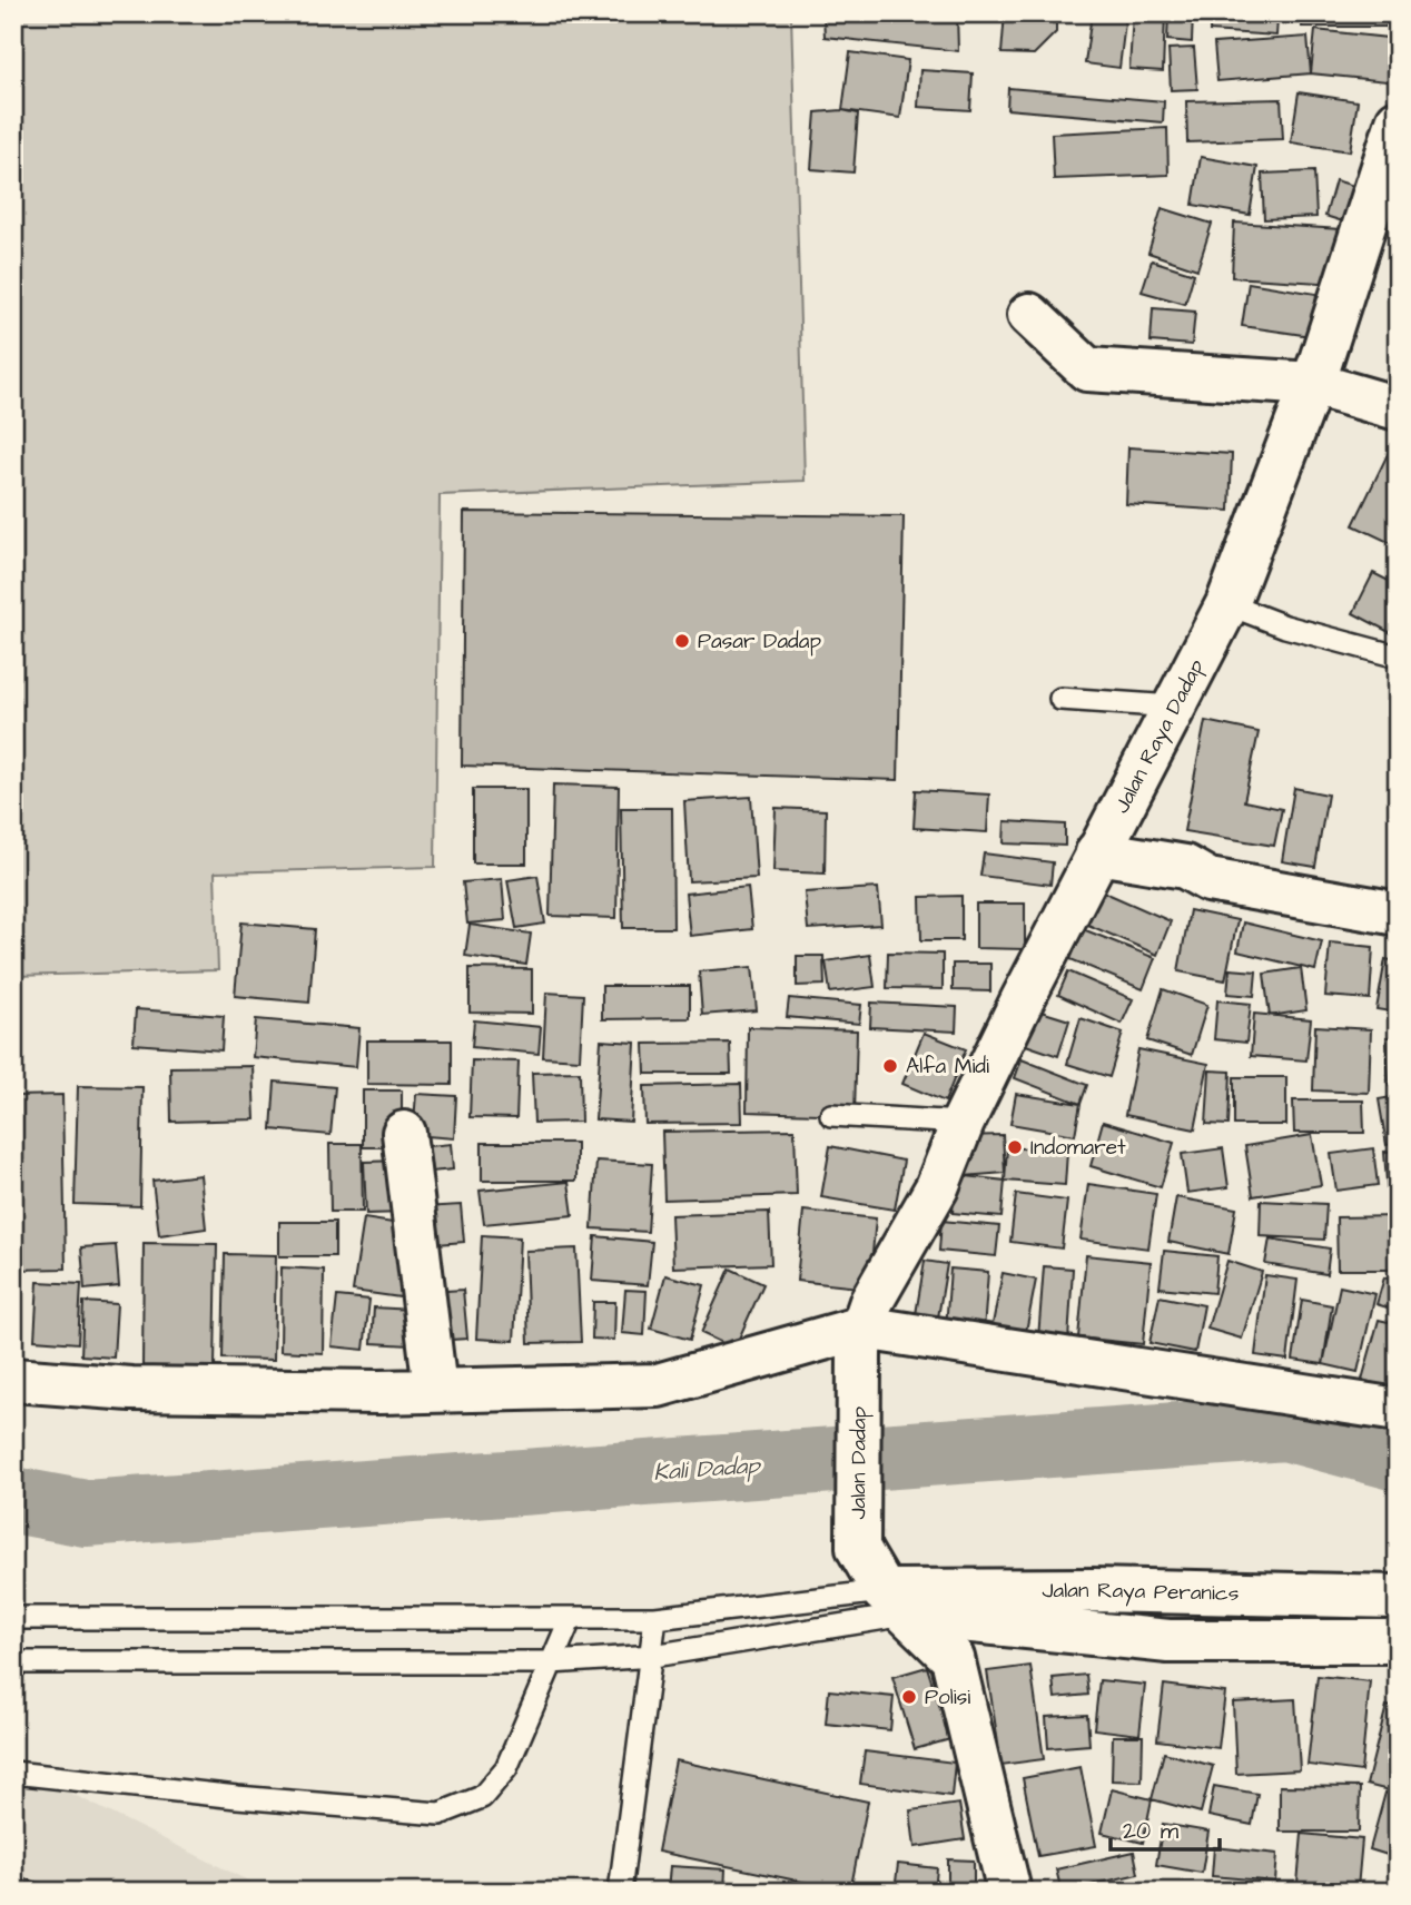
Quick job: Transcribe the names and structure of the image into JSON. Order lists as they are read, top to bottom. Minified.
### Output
{"streets":{"street":["Jalan Raya Dadap","Jalan Dadap","Jalan Raya Peranics"]},"crossings":[["Jalan Raya Dadap","Jalan Dadap"],["Jalan Dadap","Jalan Raya Peranics"]],"water":["Kali Dadap"],"places":["Pasar Dadap","Alfa Midi","Indomaret","Polisi"],"scale_bar":"20 m"}
